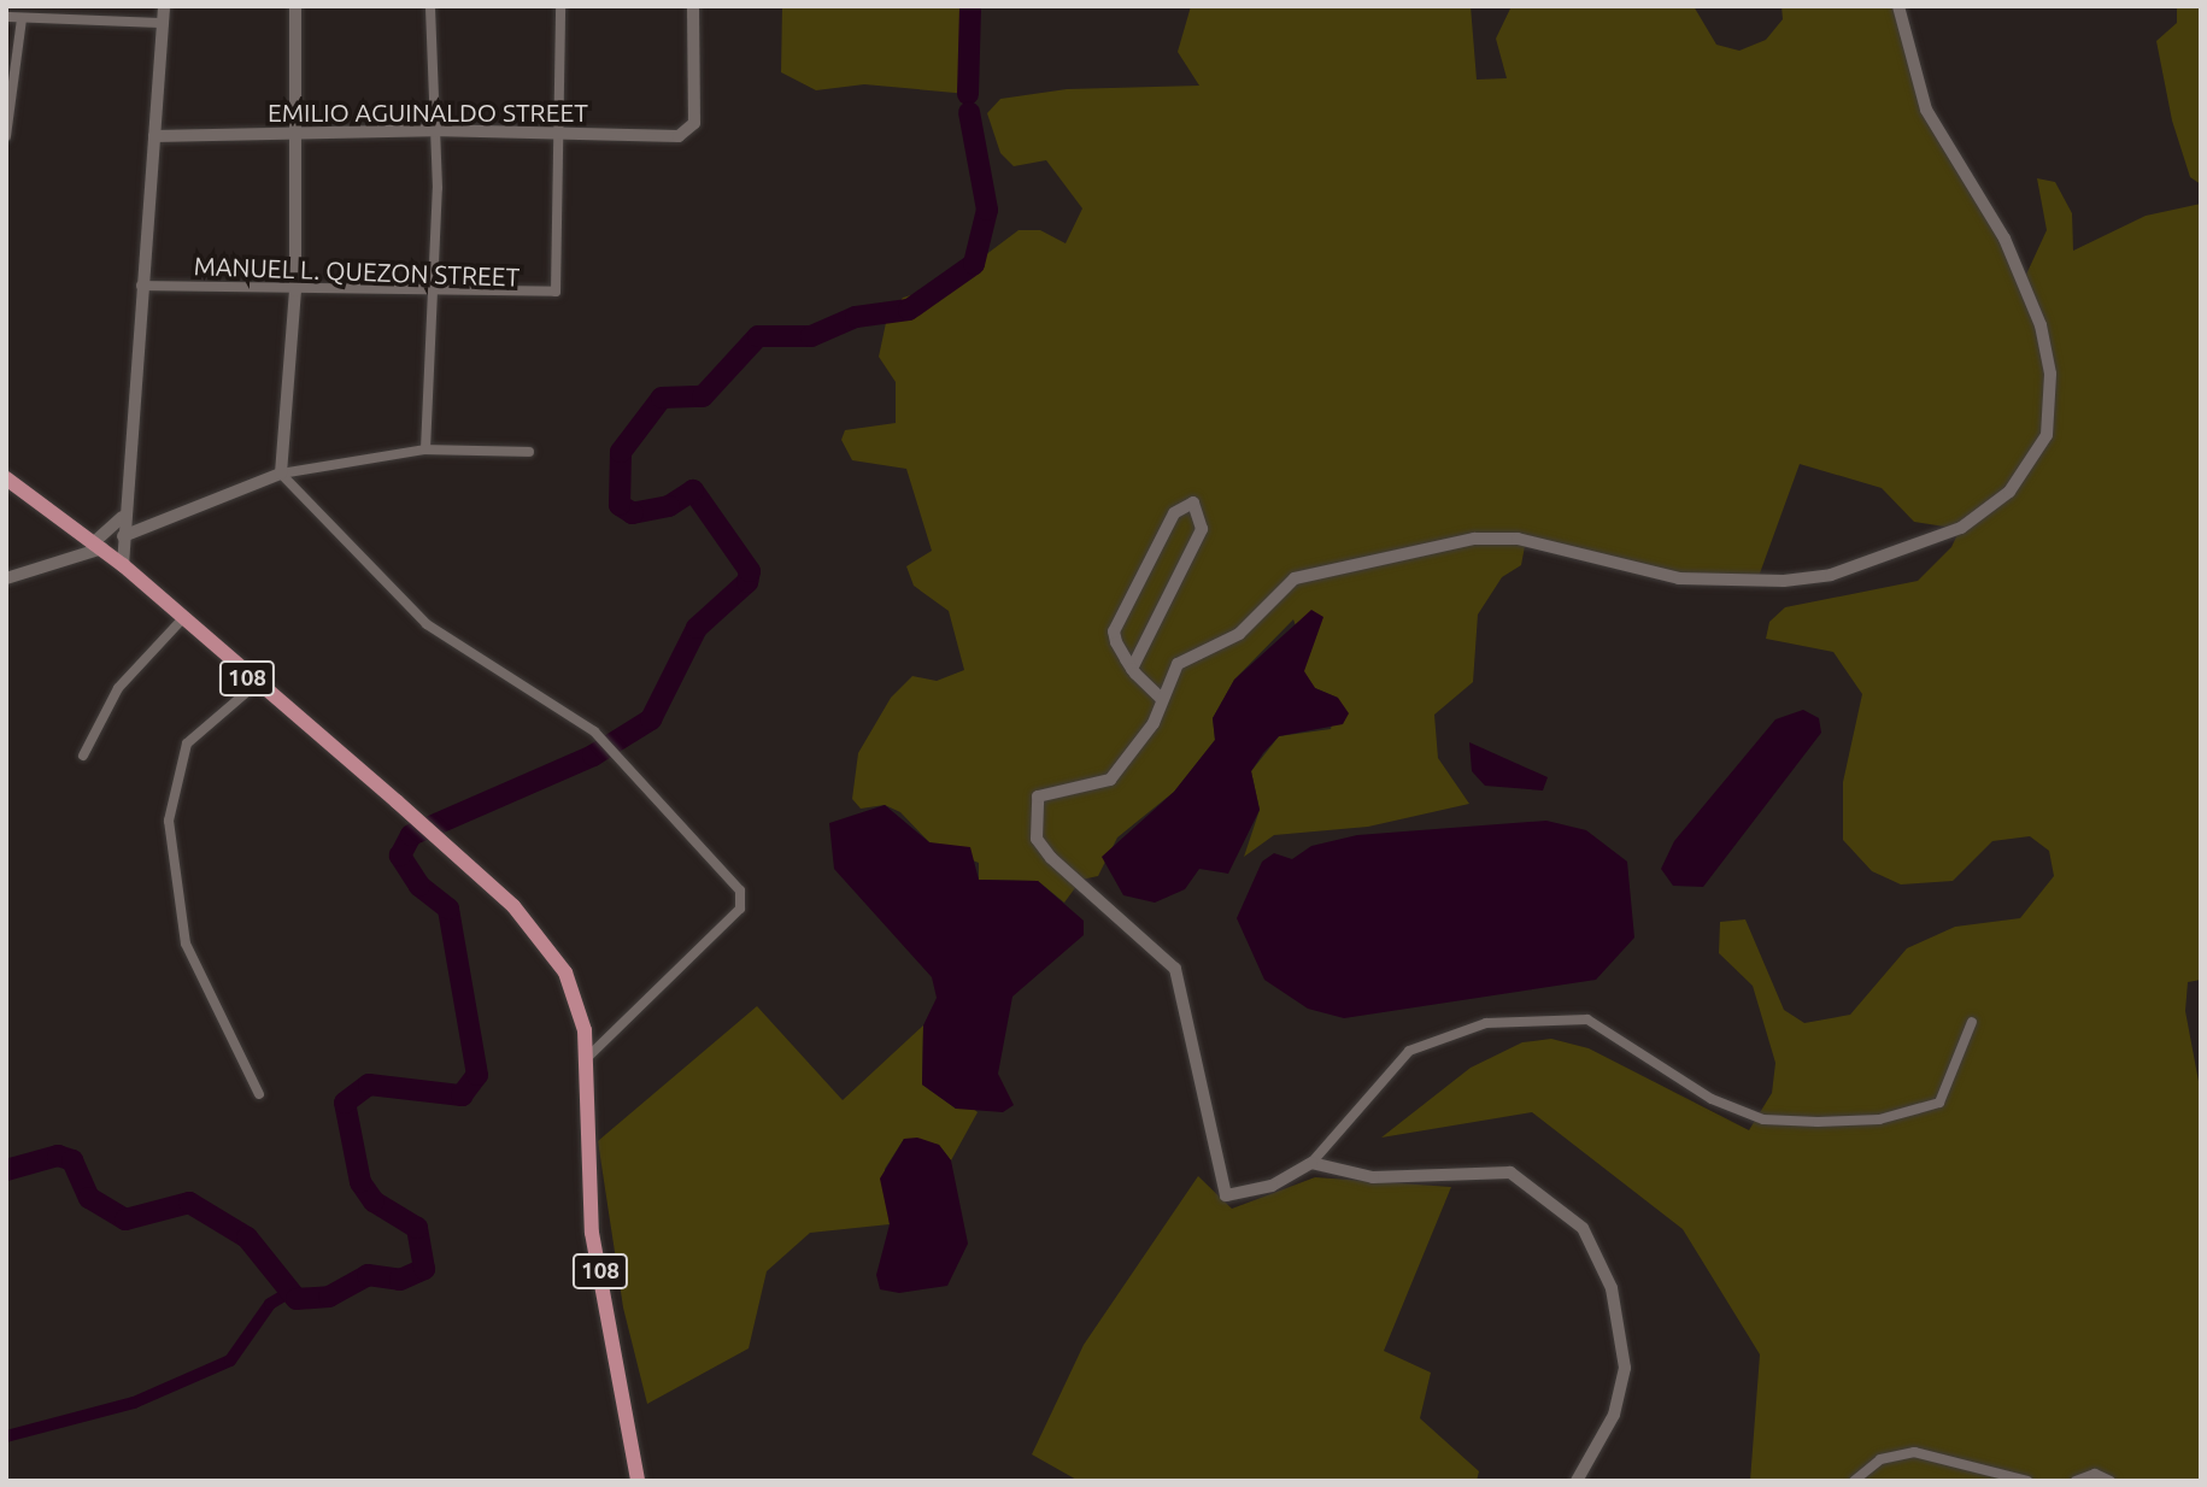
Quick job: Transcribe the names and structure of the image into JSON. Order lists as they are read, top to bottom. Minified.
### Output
{"streets":{"main road":["108"],"street":["EMILIO AGUINALDO STREET","MANUEL L. QUEZON STREET"]},"crossings":[["EMILIO AGUINALDO STREET","MANUEL L. QUEZON STREET"]]}
